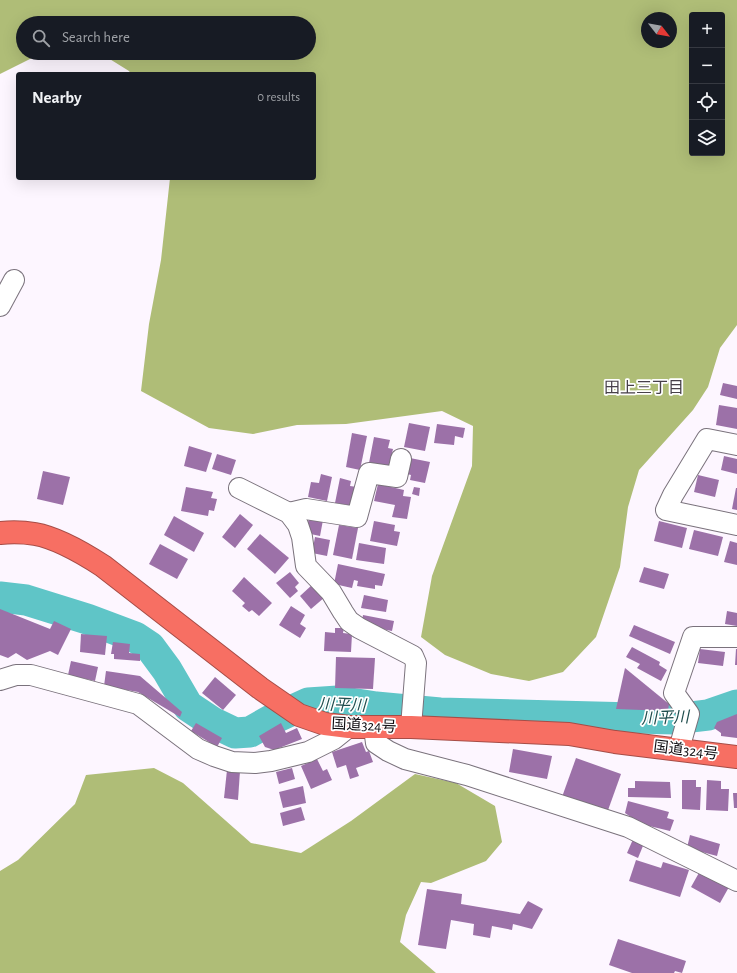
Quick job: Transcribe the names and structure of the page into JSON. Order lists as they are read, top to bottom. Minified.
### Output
{"streets":{"highway":["国道324号"]},"districts":["田上三丁目"],"water":["川平川"],"north":"bottom right","page":{"map_buttons":["+","−"],"search":"Search here","heading":["Nearby","0 results"]}}
